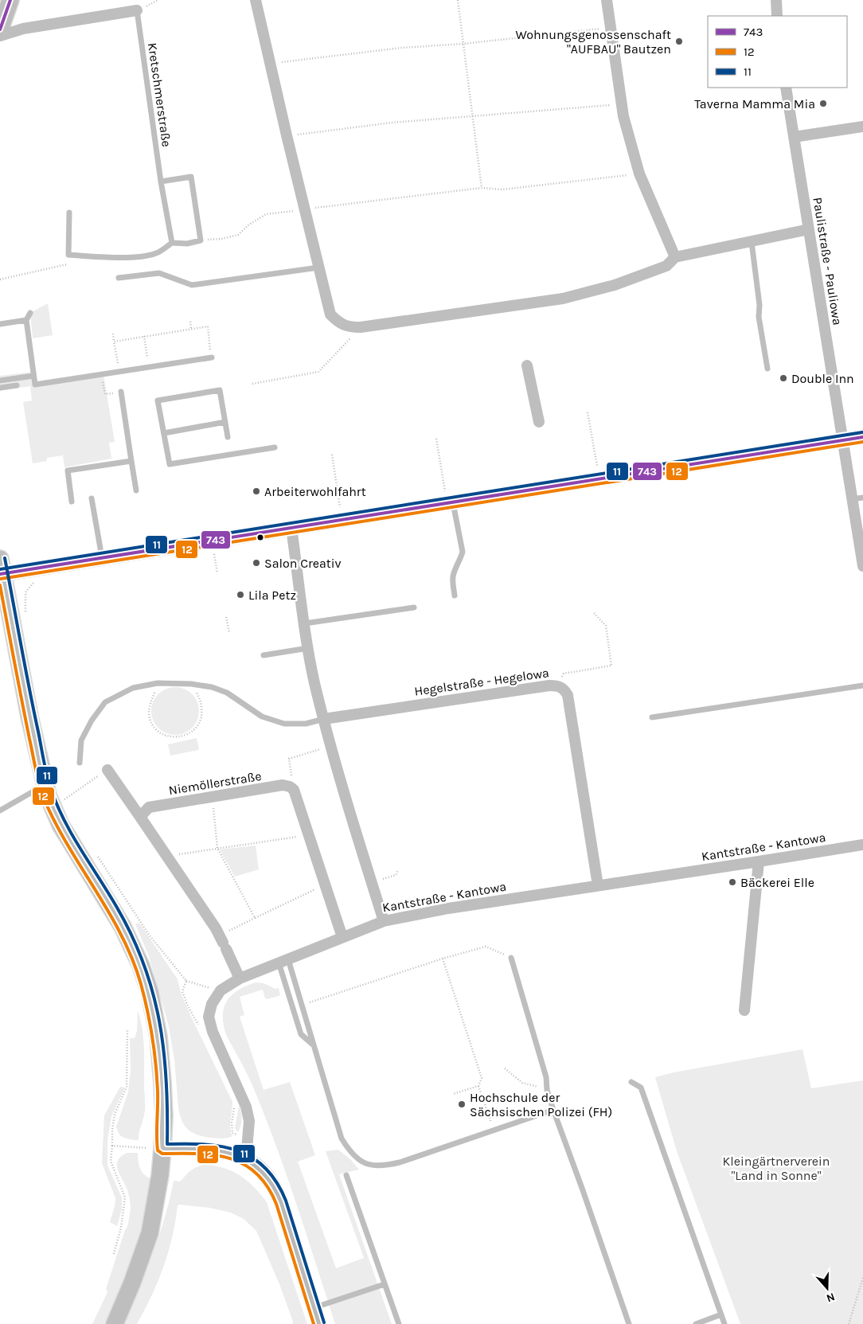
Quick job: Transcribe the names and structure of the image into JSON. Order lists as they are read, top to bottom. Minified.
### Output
{"streets":{"street":["Paulistraße - Pauliowa","Hegelstraße - Hegelowa","Niemöllerstraße","Kantstraße - Kantowa"],"lane":["Kretschmerstraße"]},"crossings":[["Hegelstraße - Hegelowa","Kantstraße - Kantowa"]],"parks":["Kleingärtnerverein \"Land in Sonne\""],"places":["Wohnungsgenossenschaft \"AUFBAU\" Bautzen","Taverna Mamma Mia","Double Inn","Arbeiterwohlfahrt","Salon Creativ","Lila Petz","Bäckerei Elle","Hochschule der Sächsischen Polizei (FH)"],"lines":["transit line 743","transit line 11","transit line 12"],"legend":["743","12","11"],"north":"bottom"}
